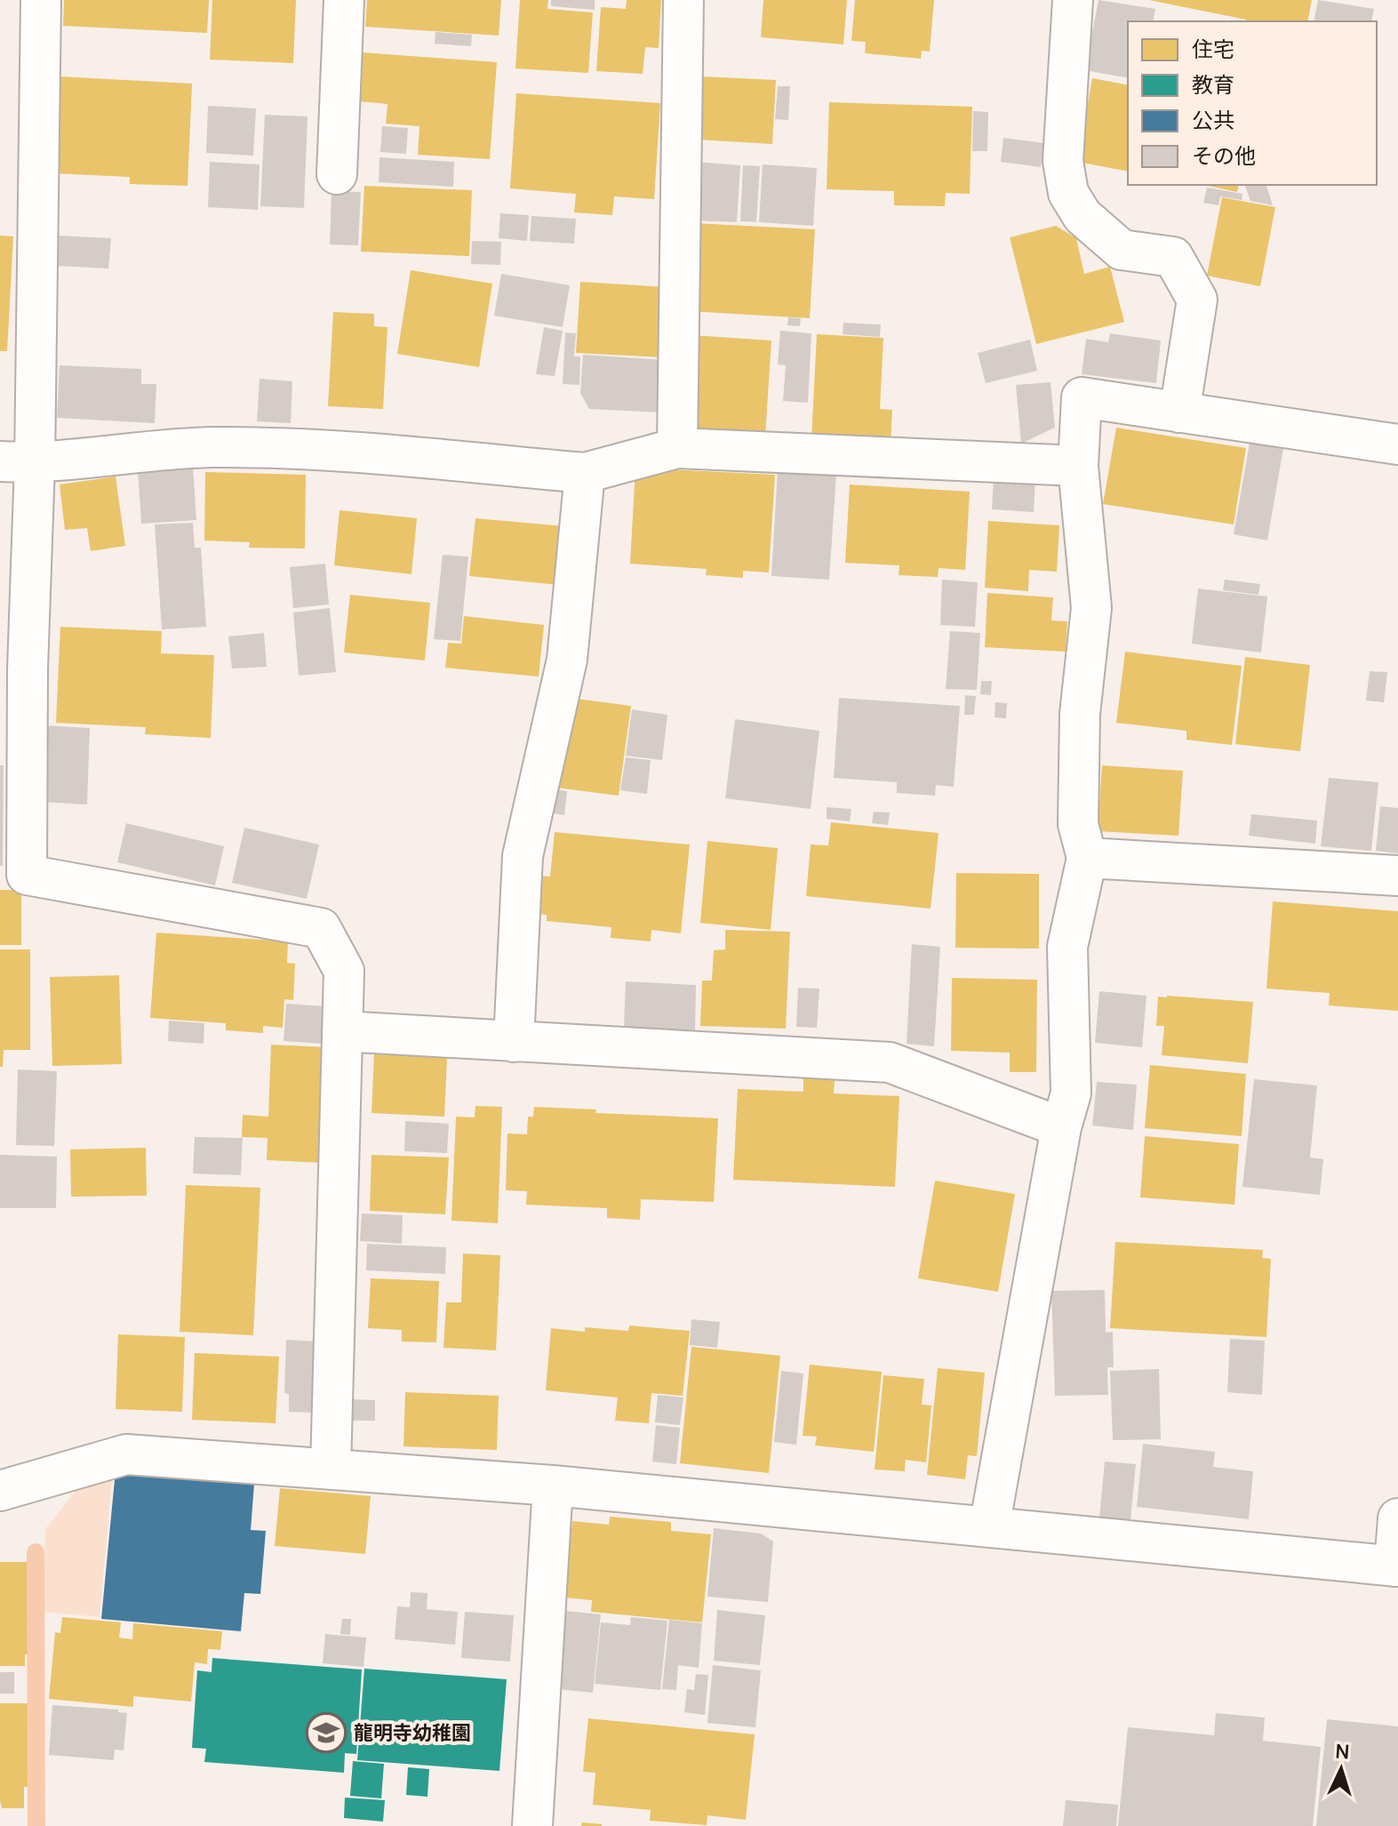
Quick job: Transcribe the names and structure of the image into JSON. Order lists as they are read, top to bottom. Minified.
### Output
{"places":{"school or university":["龍明寺幼稚園"]},"legend":["住宅","教育","公共","その他"],"north":"top"}
